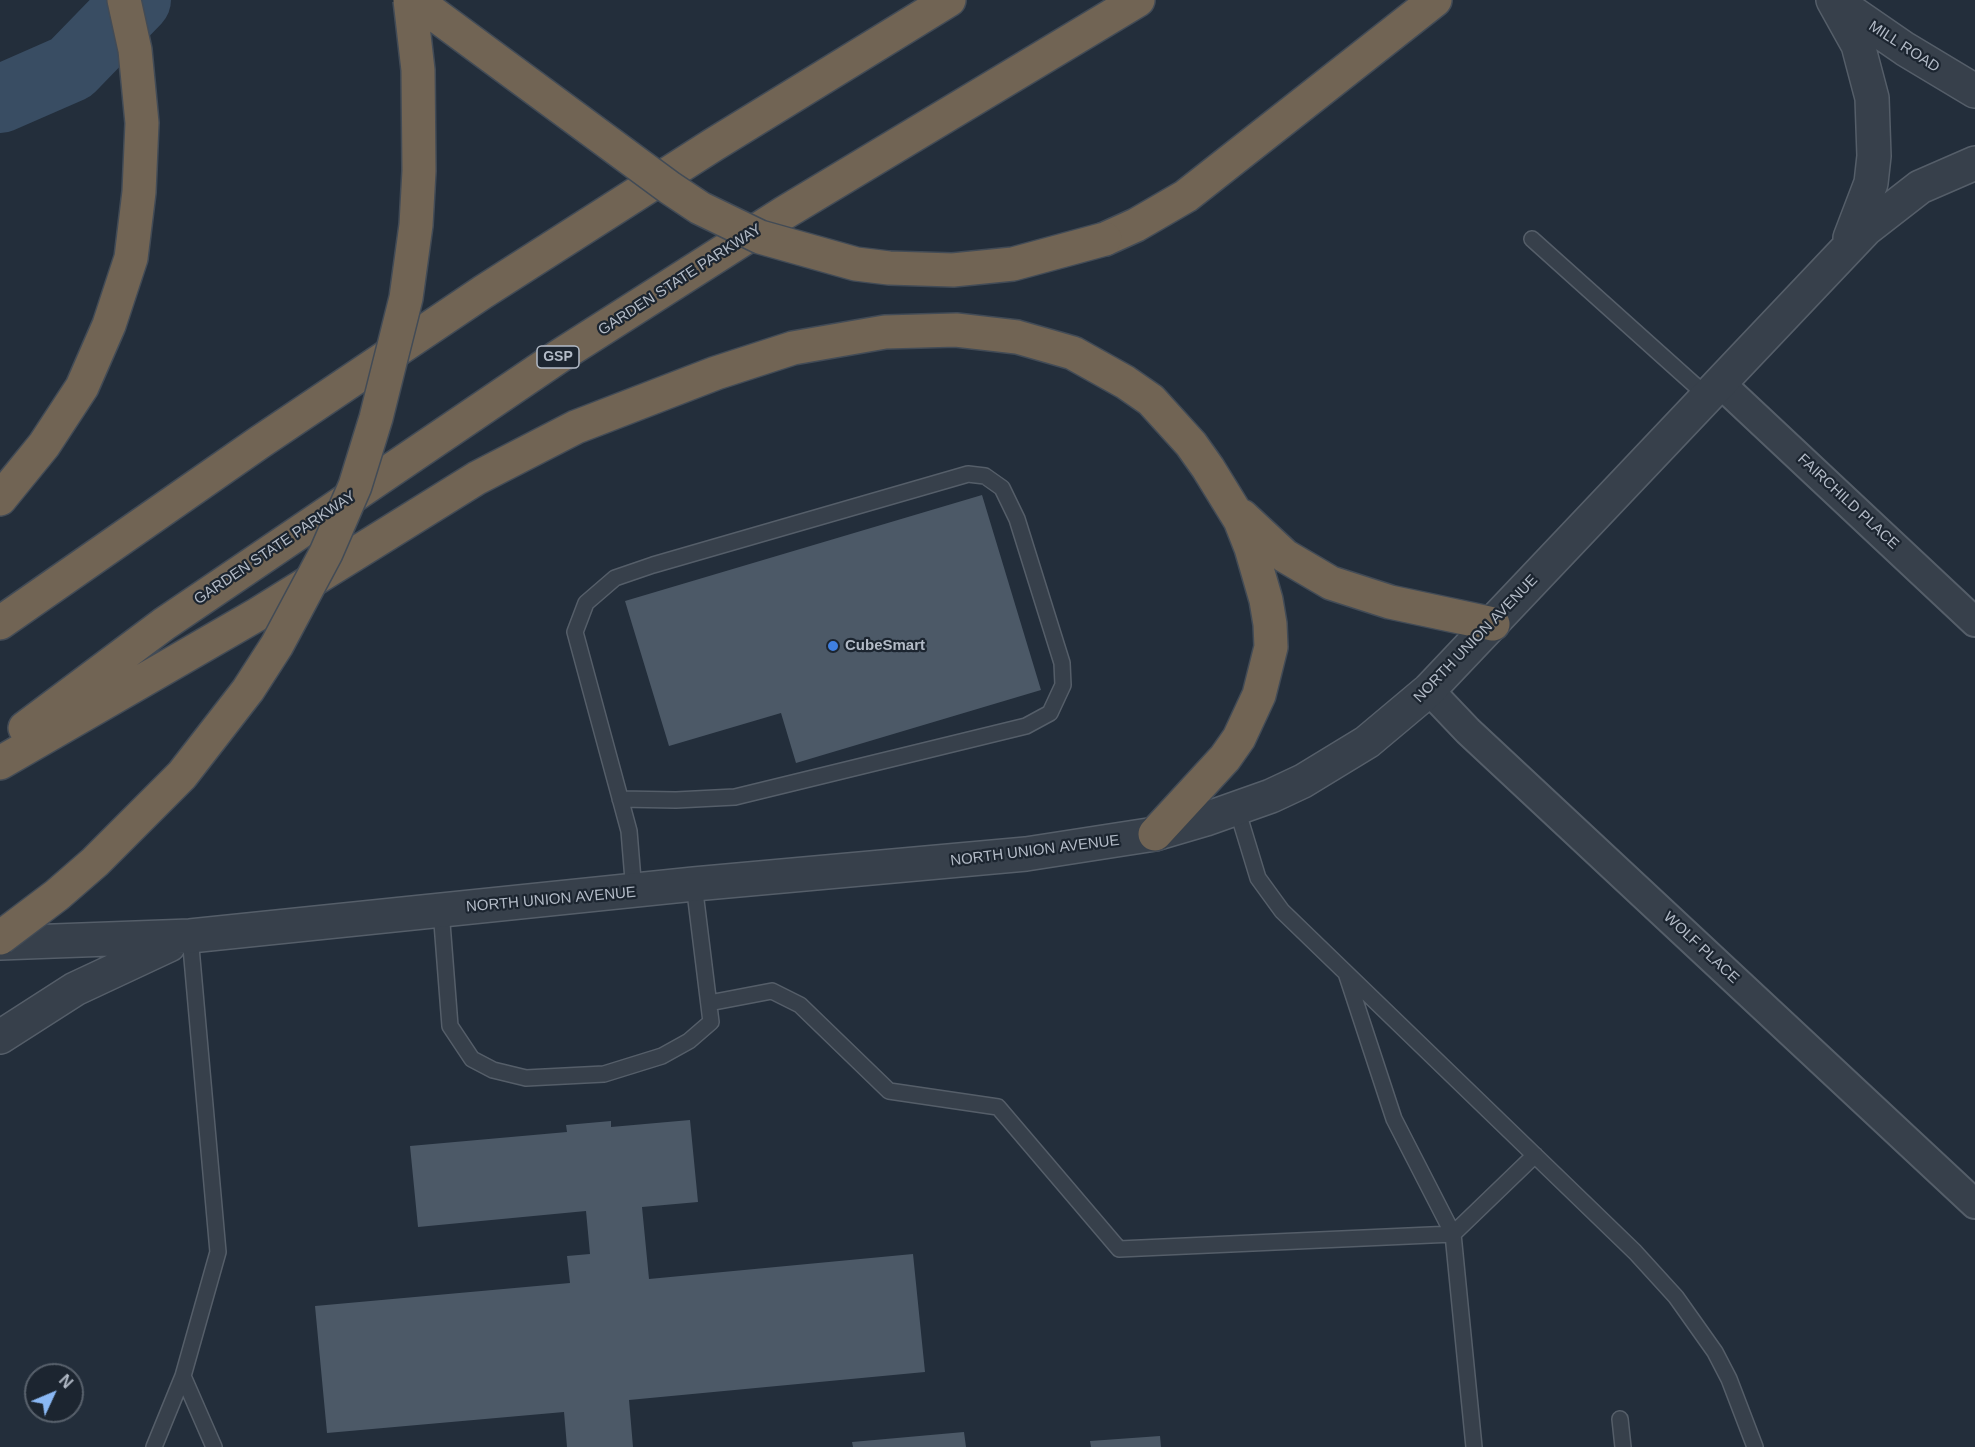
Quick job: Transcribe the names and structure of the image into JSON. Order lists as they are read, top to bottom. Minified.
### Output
{"streets":{"highway":["GARDEN STATE PARKWAY","GSP"],"street":["MILL ROAD","FAIRCHILD PLACE","NORTH UNION AVENUE","WOLF PLACE"]},"crossings":[["MILL ROAD","NORTH UNION AVENUE"],["FAIRCHILD PLACE","NORTH UNION AVENUE"],["NORTH UNION AVENUE","WOLF PLACE"]],"places":["CubeSmart"],"north":"top right"}
